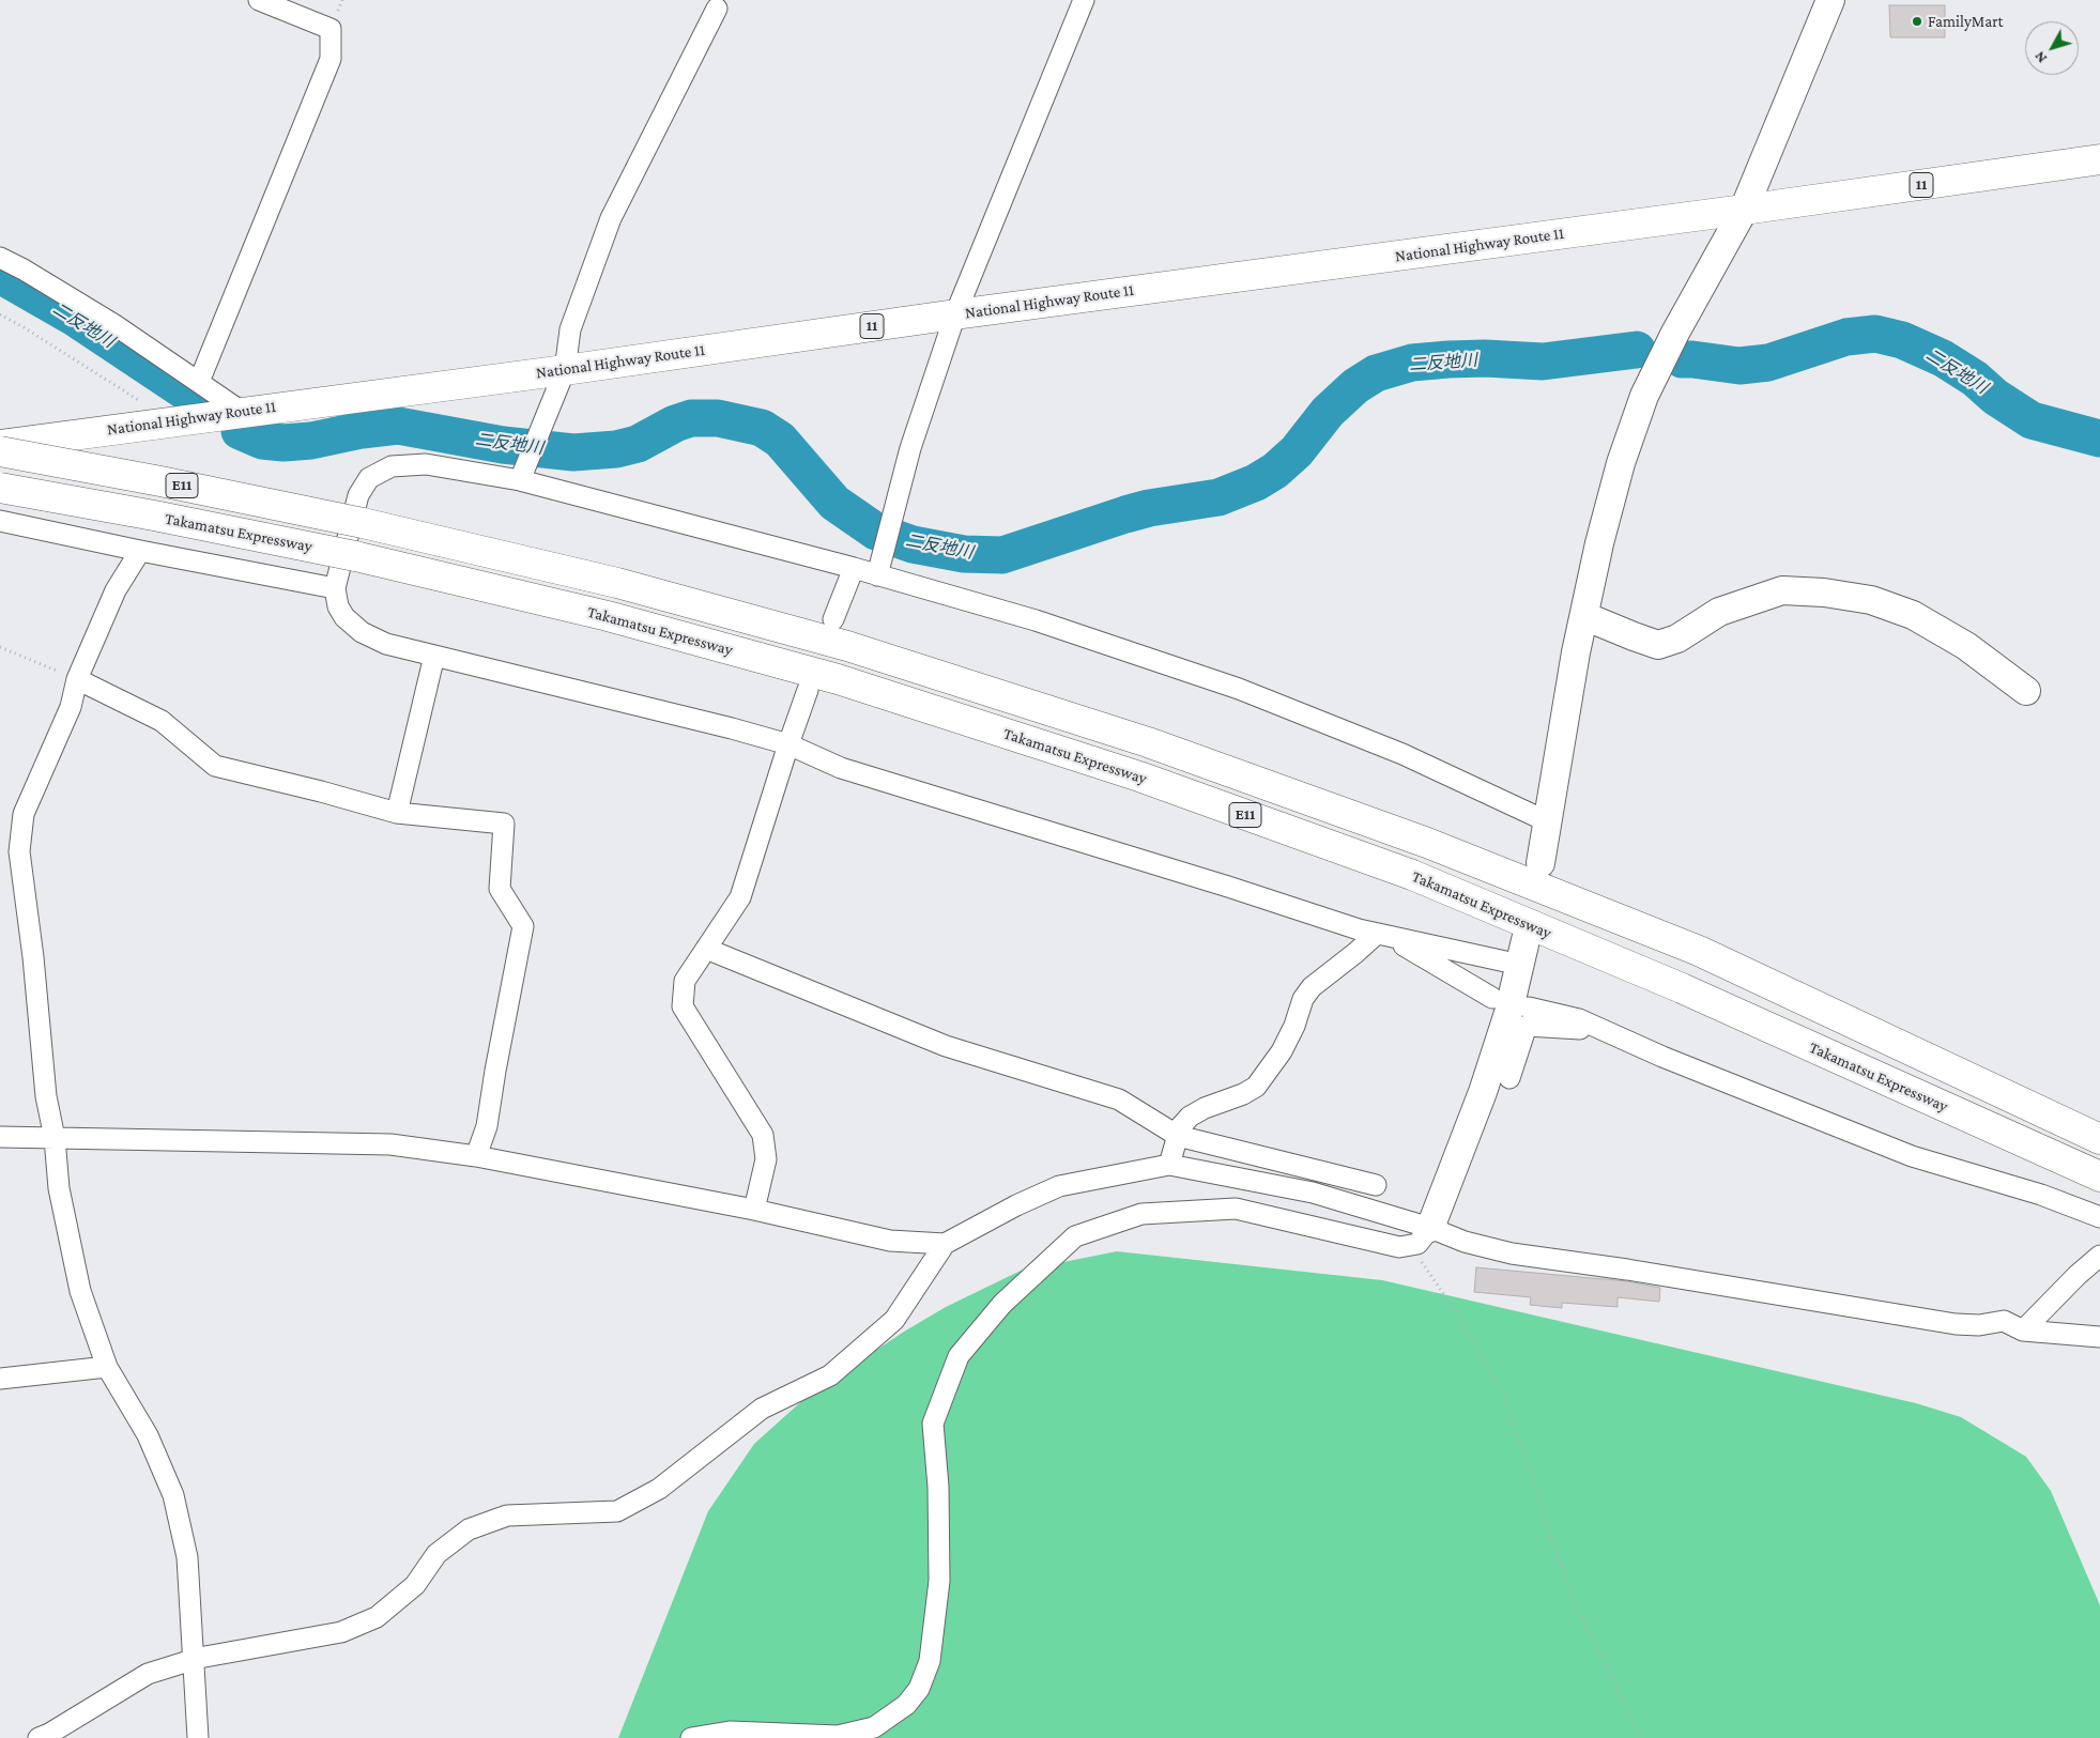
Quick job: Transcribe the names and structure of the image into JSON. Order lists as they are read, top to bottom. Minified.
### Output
{"streets":{"highway":["11","National Highway Route 11","E11","Takamatsu Expressway"]},"water":["二反地川"],"places":["FamilyMart"],"north":"bottom left"}
